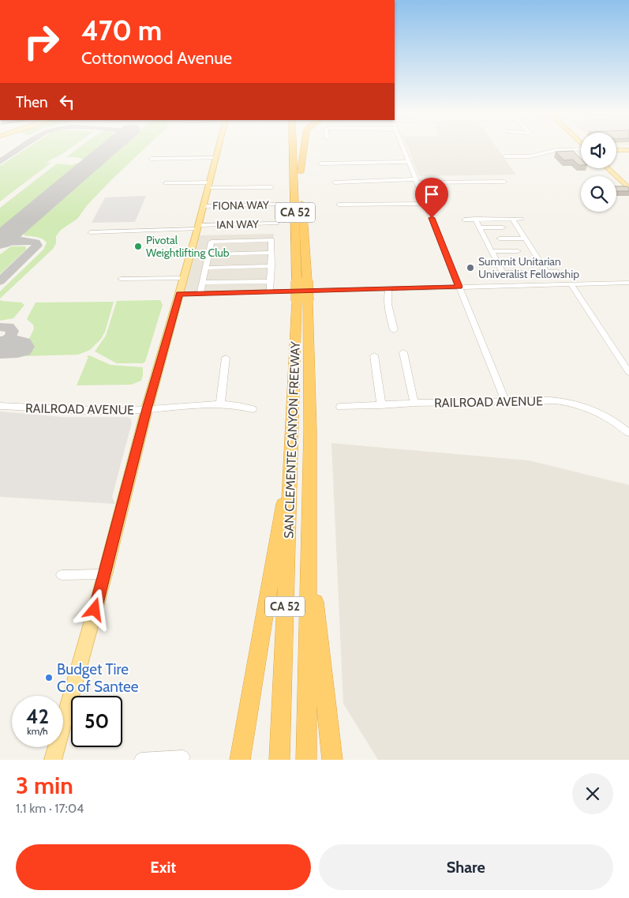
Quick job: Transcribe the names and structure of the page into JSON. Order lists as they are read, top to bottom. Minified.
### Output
{"streets":{"highway":["CA 52","SAN CLEMENTE CANYON FREEWAY"],"street":["FIONA WAY","IAN WAY","RAILROAD AVENUE"]},"places":["Pivotal Weightlifting Club","Summit Unitarian Univeralist Fellowship","Budget Tire Co of Santee"],"page":{"turn":["470 m","Cottonwood Avenue"],"then":"Then","speed":"42 km/h","limit":"50","heading":["3 min","1.1 km · 17:04"],"buttons":["Exit","Share"]}}
